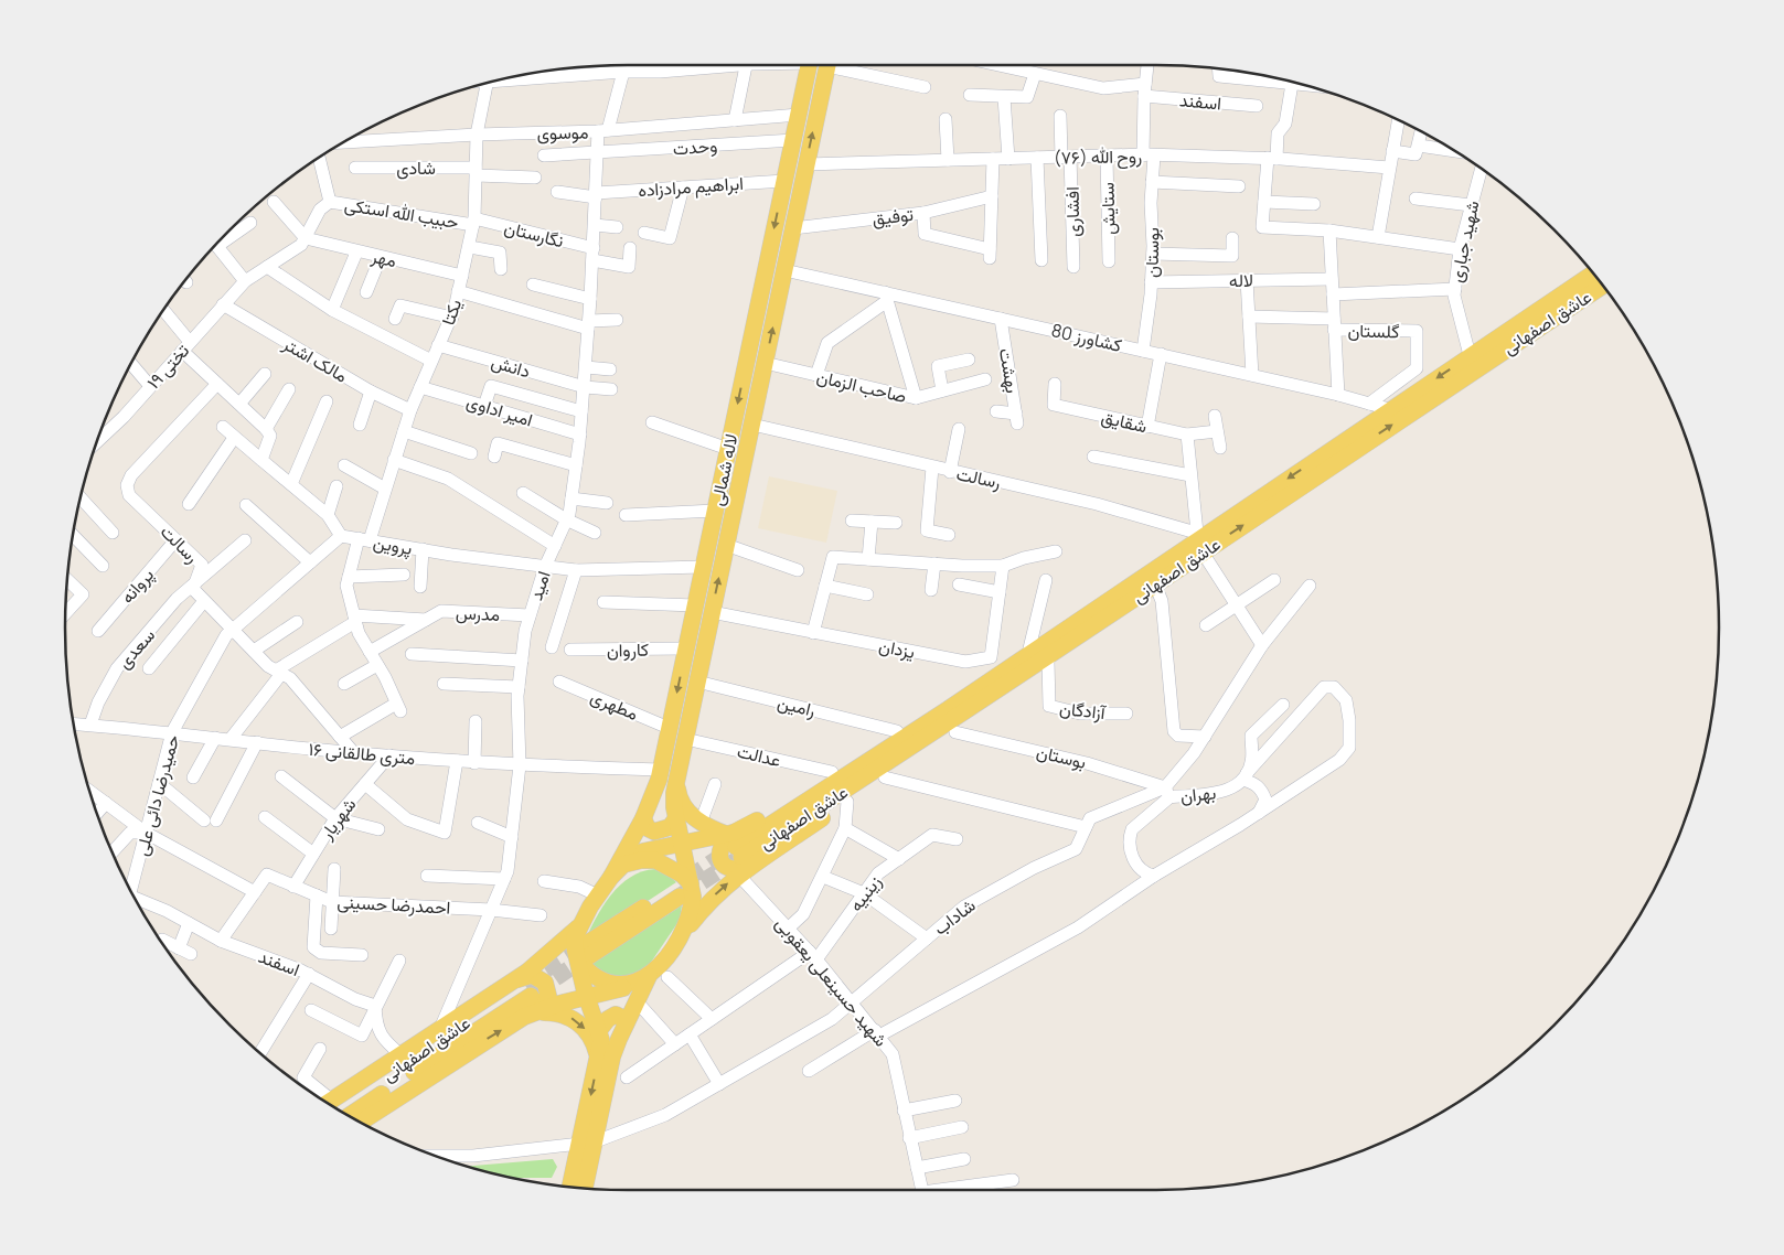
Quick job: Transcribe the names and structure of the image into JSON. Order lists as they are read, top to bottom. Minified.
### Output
{"streets":{"main road":["عاشق اصفهانی","لاله شمالی"],"street":["اسفند","موسوی","وحدت","روح الله (۷۶)","شادی","ابراهیم مرادزاده","ستایش","افشاری","حبیب الله استکی","توفیق","نگارستان","شهید جباری","بوستان","مهر","لاله","یکتا","گلستان","کشاورز 80","مالک اشتر","تختی ۱۹","دانش","بهشت","صاحب الزمان","امیر اداوی","شقایق","رسالت","پروین","پروانه","امید","مدرس","سعدی","یزدان","کاروان","مطهری","رامین","آزادگان","۱۶ متری طالقانی","عدالت","بهران","حمیدرضا دائی علی","شهریار","زینبیه","احمدرضا حسینی","شاداب","شهید حسینعلی یعقوبی"]},"crossings":[["اسفند","بوستان"],["اسفند","احمدرضا حسینی"],["موسوی","یکتا"],["موسوی","لاله شمالی"],["موسوی","امید"],["وحدت","لاله شمالی"],["وحدت","امید"],["روح الله (۷۶)","ستایش"],["روح الله (۷۶)","افشاری"],["روح الله (۷۶)","بوستان"],["روح الله (۷۶)","لاله شمالی"],["شادی","یکتا"],["ابراهیم مرادزاده","لاله شمالی"],["ابراهیم مرادزاده","امید"],["حبیب الله استکی","نگارستان"],["حبیب الله استکی","یکتا"],["حبیب الله استکی","تختی ۱۹"],["توفیق","لاله شمالی"],["نگارستان","یکتا"],["نگارستان","امید"],["شهید جباری","عاشق اصفهانی"],["بوستان","لاله"],["بوستان","کشاورز 80"],["بوستان","بهران"],["بوستان","شاداب"],["مهر","یکتا"],["مهر","تختی ۱۹"],["لاله","گلستان"],["یکتا","مالک اشتر"],["یکتا","دانش"],["یکتا","امیر اداوی"],["یکتا","پروین"],["عاشق اصفهانی","کشاورز 80"],["عاشق اصفهانی","رسالت"],["گلستان","کشاورز 80"],["کشاورز 80","بهشت"],["کشاورز 80","صاحب الزمان"],["کشاورز 80","لاله شمالی"],["مالک اشتر","تختی ۱۹"],["دانش","امید"],["صاحب الزمان","لاله شمالی"],["امیر اداوی","امید"],["لاله شمالی","رسالت"],["لاله شمالی","پروین"],["لاله شمالی","یزدان"],["لاله شمالی","کاروان"],["لاله شمالی","مطهری"],["لاله شمالی","رامین"],["لاله شمالی","۱۶ متری طالقانی"],["لاله شمالی","عدالت"],["رسالت","پروانه"],["رسالت","سعدی"],["رسالت","۱۶ متری طالقانی"],["رسالت","حمیدرضا دائی علی"],["پروین","امید"],["امید","مدرس"],["امید","۱۶ متری طالقانی"],["امید","احمدرضا حسینی"],["سعدی","۱۶ متری طالقانی"],["۱۶ متری طالقانی","حمیدرضا دائی علی"],["۱۶ متری طالقانی","شهریار"],["بهران","شاداب"],["شهریار","احمدرضا حسینی"],["زینبیه","شهید حسینعلی یعقوبی"],["شاداب","شهید حسینعلی یعقوبی"]]}
